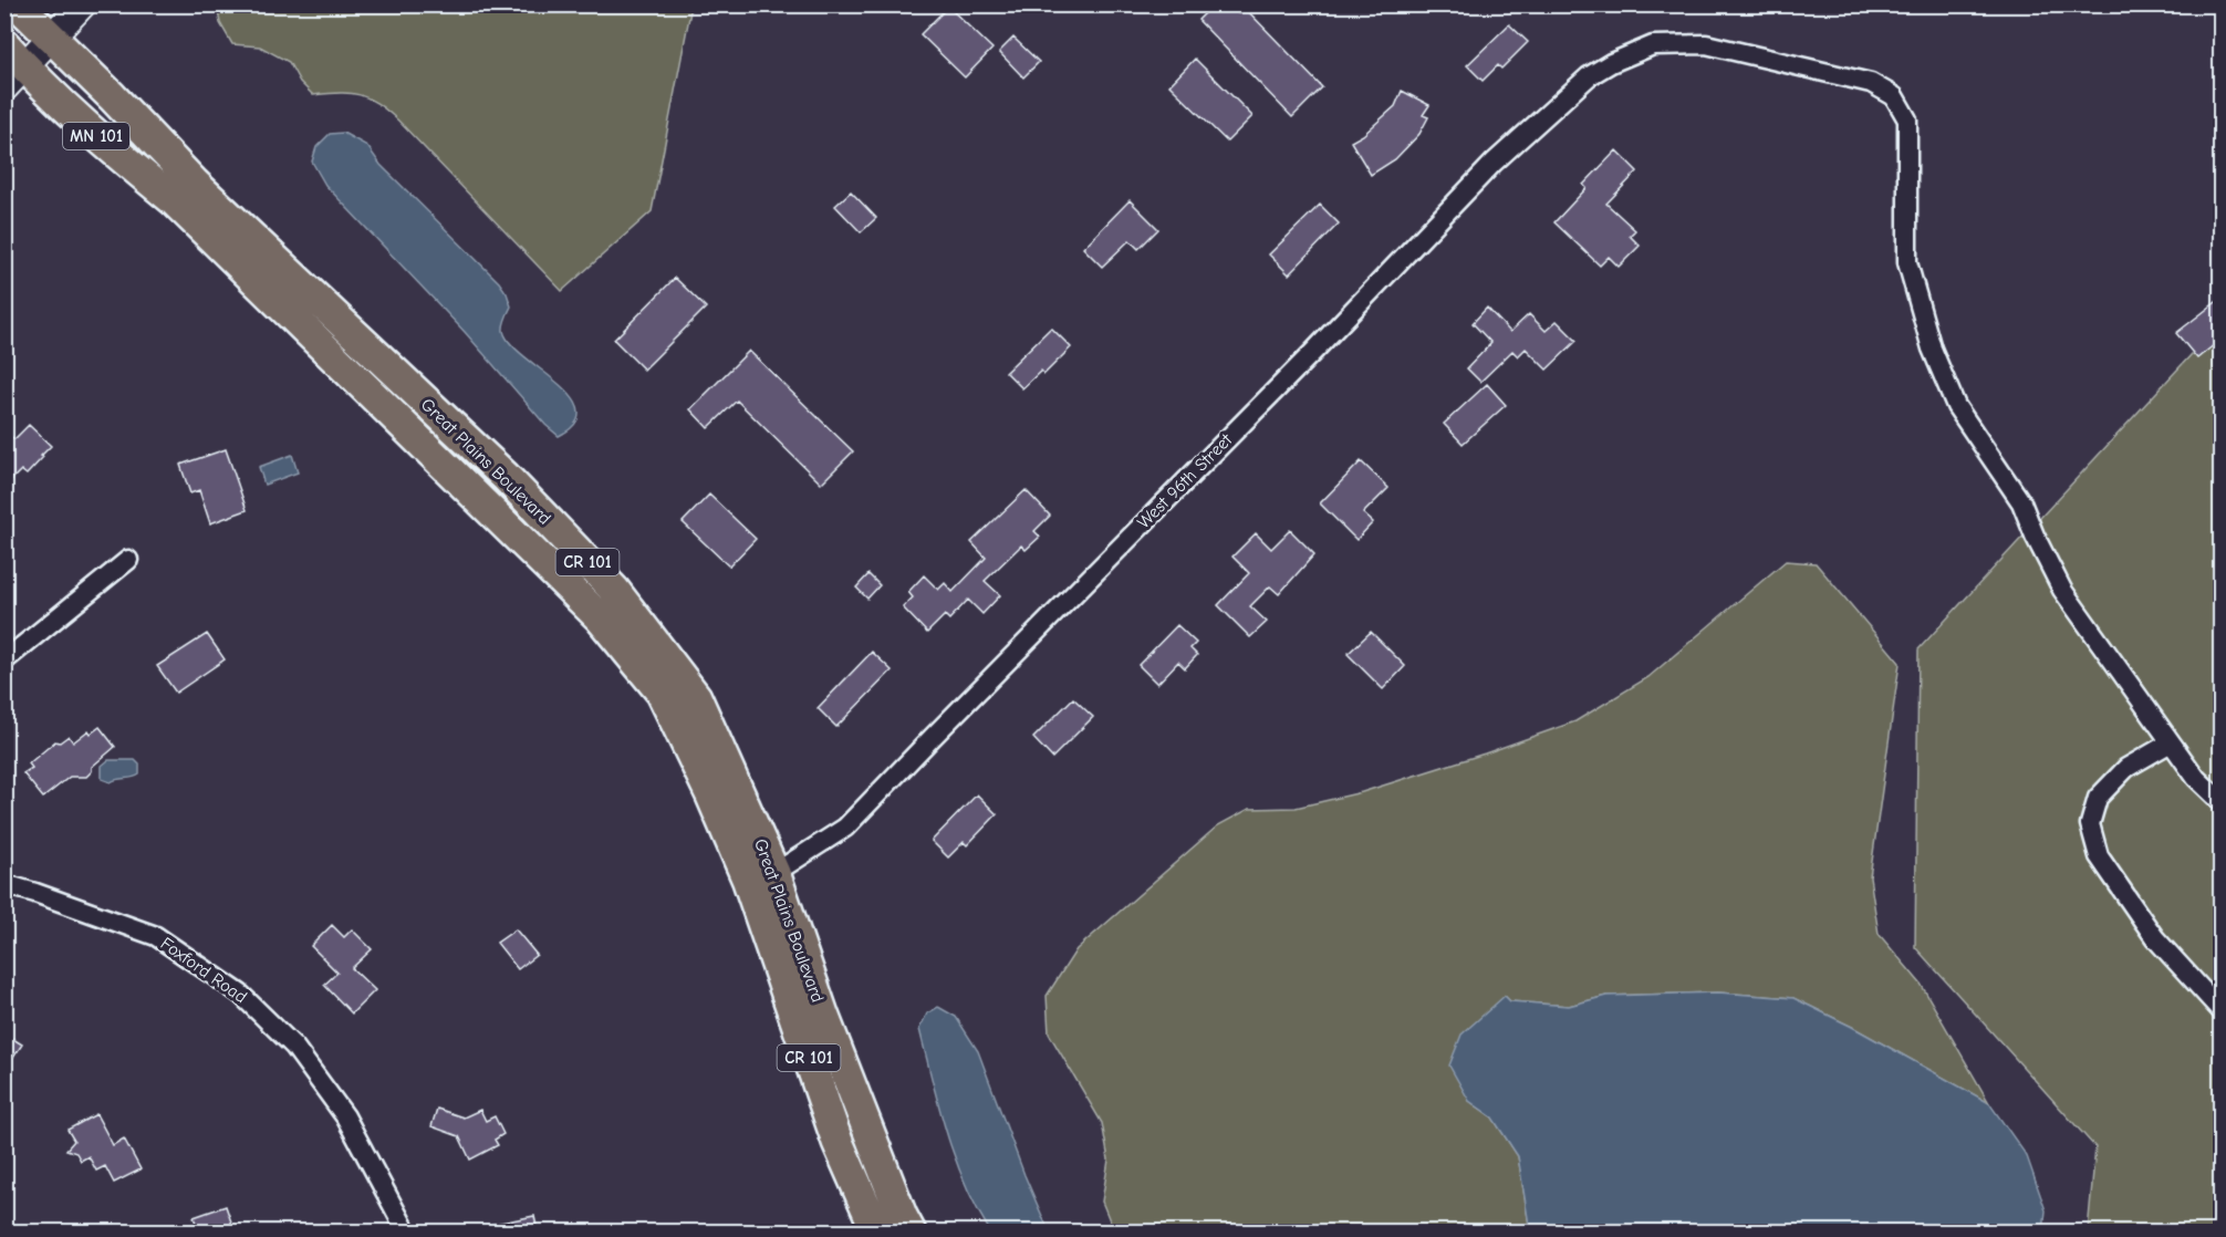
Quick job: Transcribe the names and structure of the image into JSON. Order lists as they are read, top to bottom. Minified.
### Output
{"streets":{"main road":["MN 101","Great Plains Boulevard","CR 101"],"street":["West 96th Street","Foxford Road"]},"crossings":[["Great Plains Boulevard","West 96th Street"]]}
